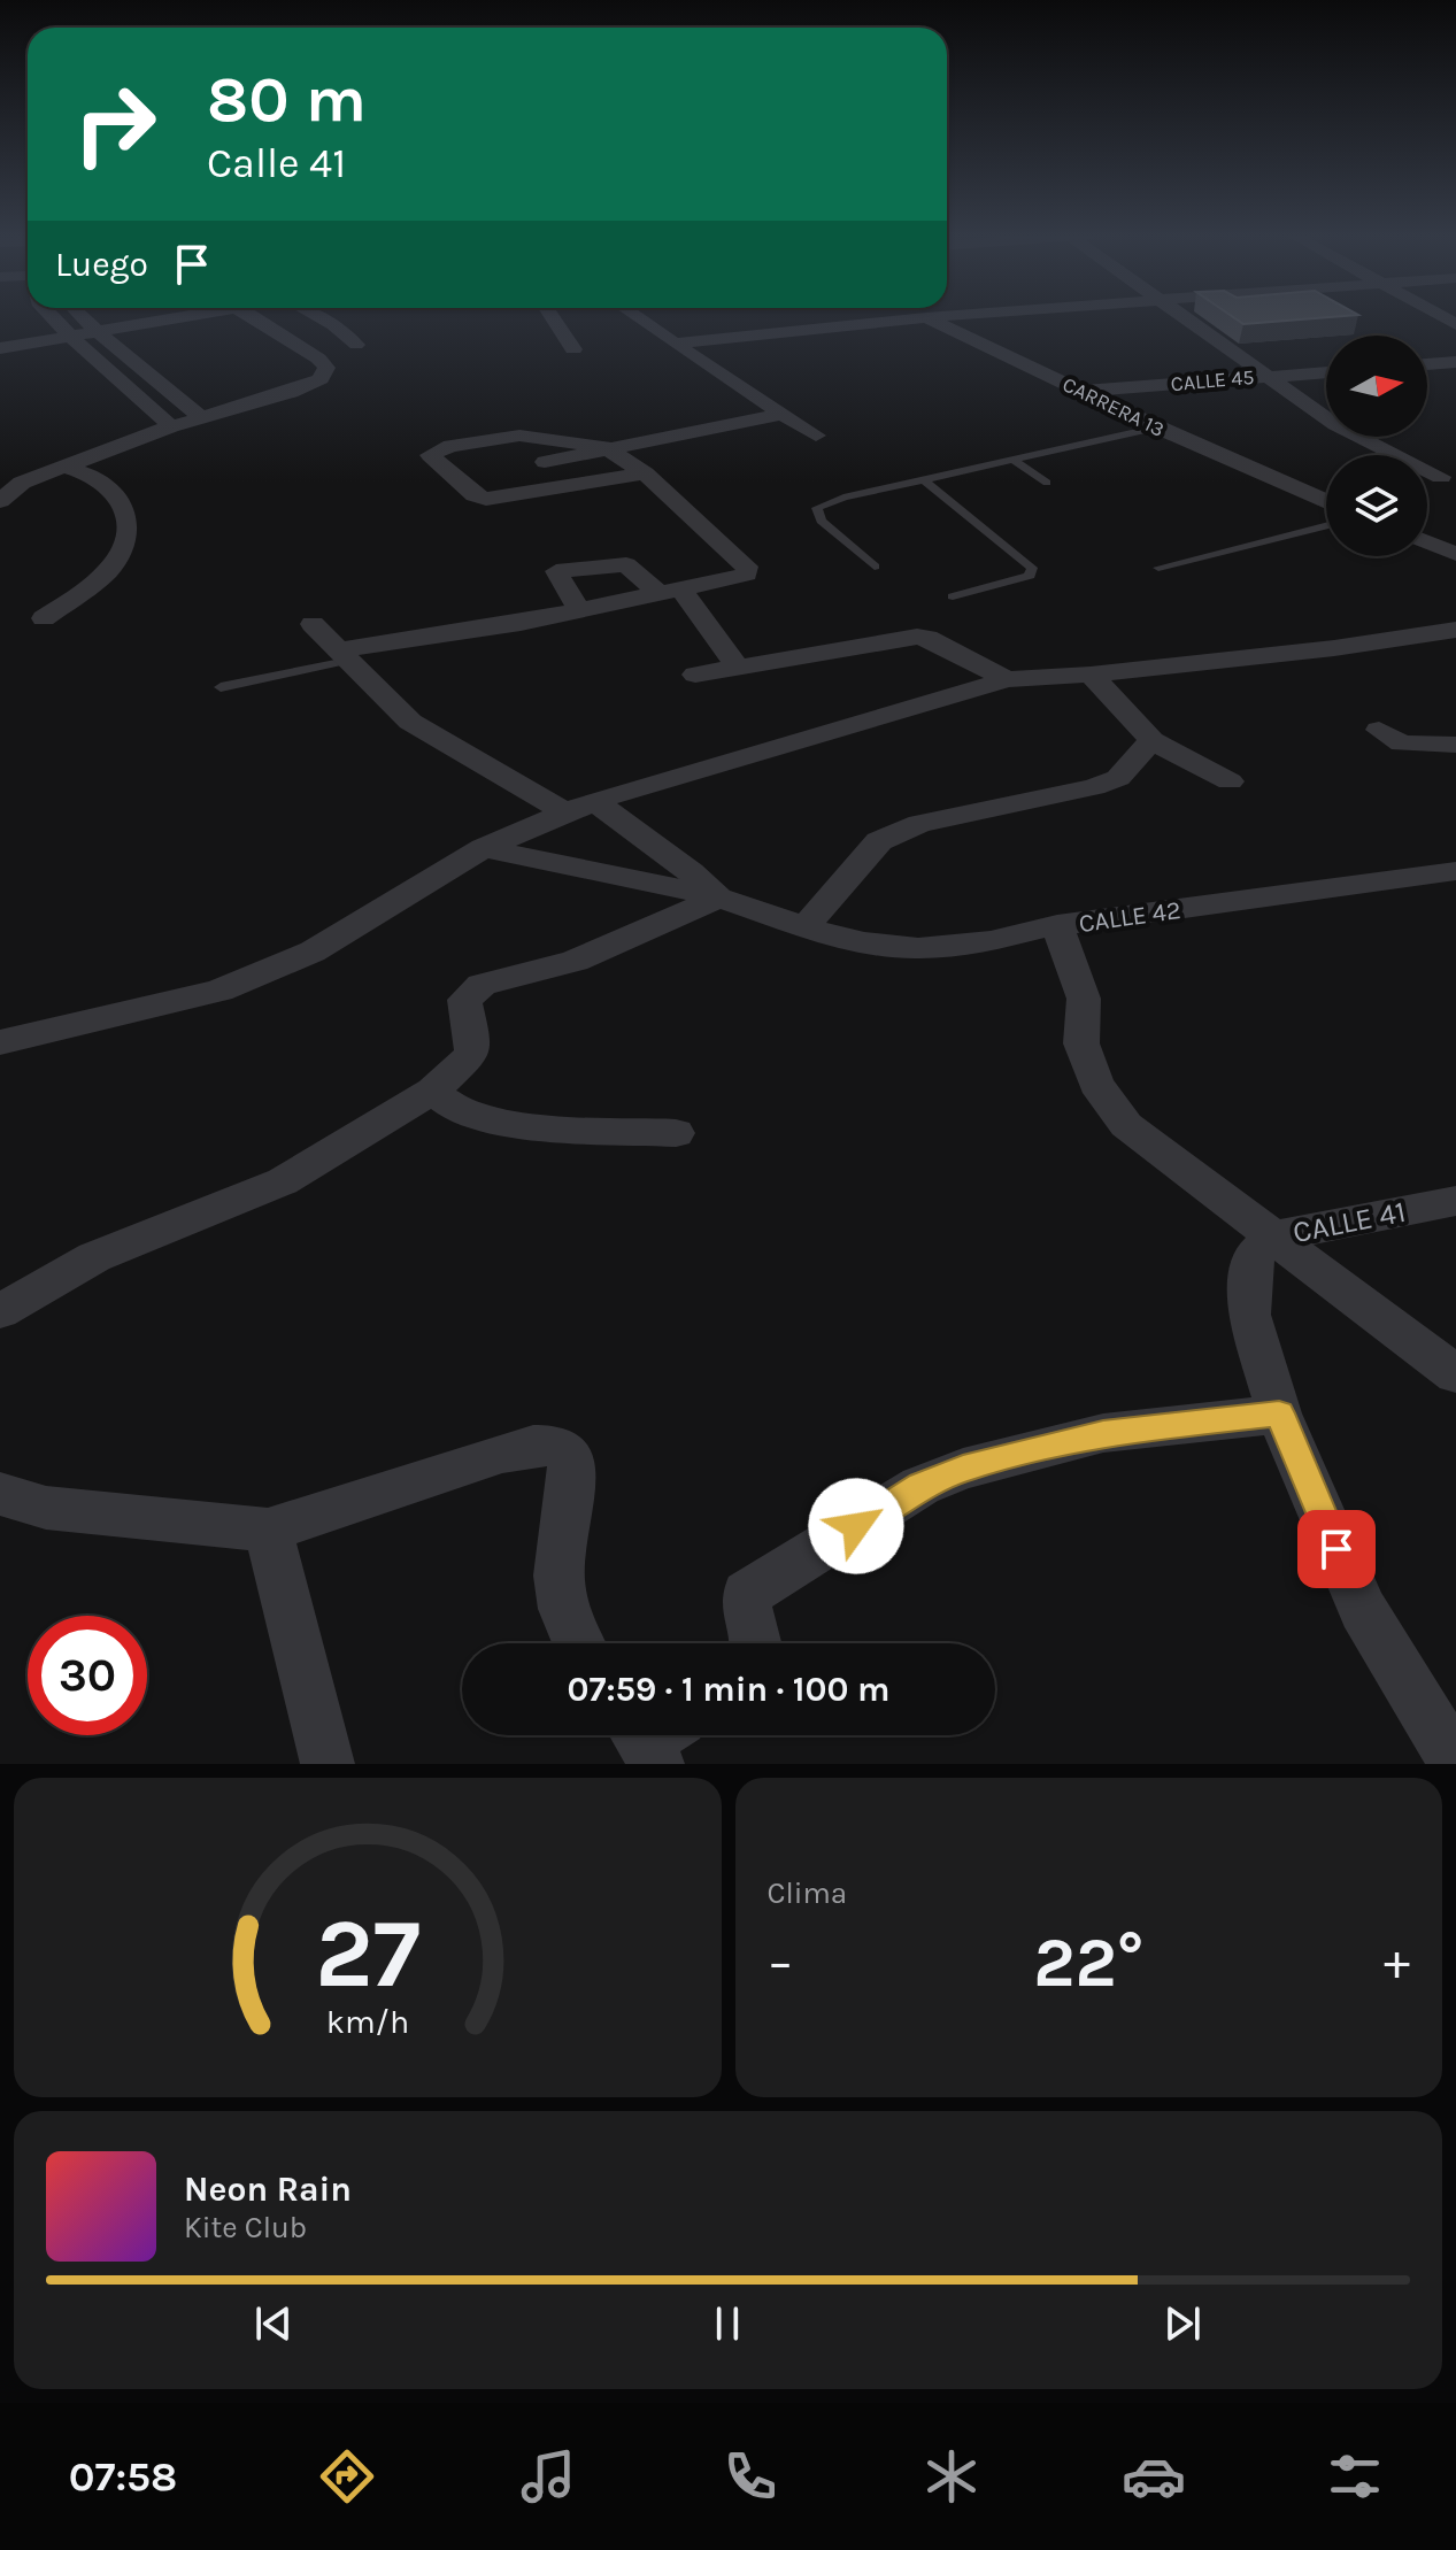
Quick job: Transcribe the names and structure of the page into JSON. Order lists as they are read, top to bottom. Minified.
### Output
{"streets":{"street":["CALLE 45","CARRERA 13","CALLE 42","CALLE 41"]},"crossings":[["CALLE 45","CARRERA 13"]],"north":"right","page":{"turn":["80 m","Calle 41"],"then":"Luego","limit":"30","trip":"07:59 · 1 min · 100 m","tile":"Clima","heat":["−","22°","+"],"song":["Neon Rain","Kite Club"],"tabs":"07:58","gauge":["27","km/h"]}}
